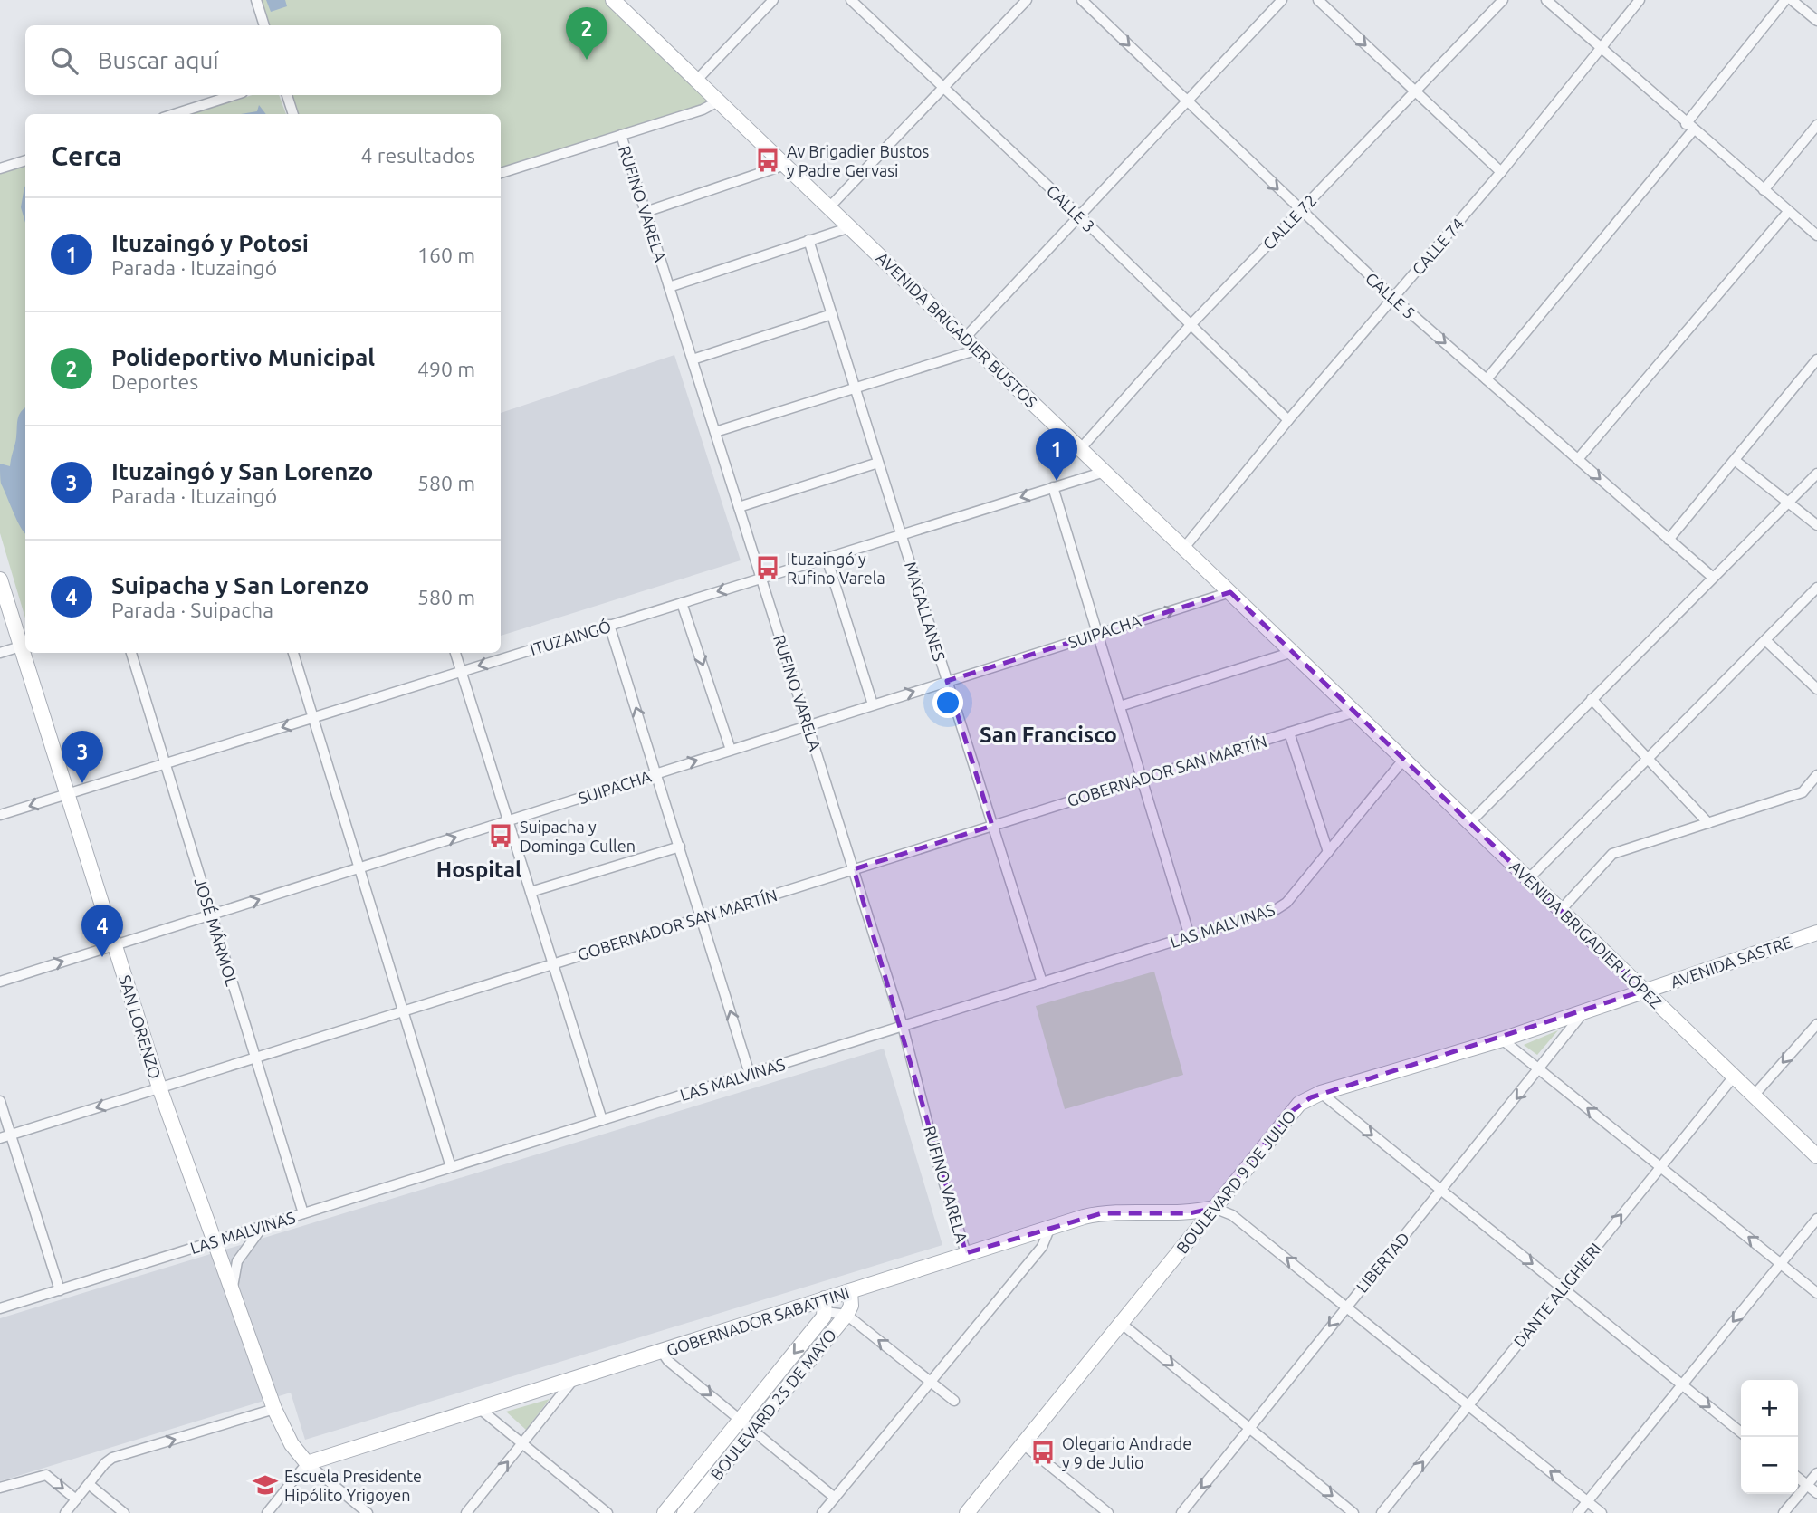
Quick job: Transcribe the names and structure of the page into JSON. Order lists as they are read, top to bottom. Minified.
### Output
{"streets":{"main road":["AVENIDA BRIGADIER BUSTOS","AVENIDA BRIGADIER LÓPEZ","AVENIDA SASTRE","SAN LORENZO","BOULEVARD 9 DE JULIO","GOBERNADOR SABATTINI","BOULEVARD 25 DE MAYO"],"street":["RUFINO VARELA","CALLE 3","CALLE 72","CALLE 74","CALLE 5","MAGALLANES","SUIPACHA","ITUZAINGÓ","GOBERNADOR SAN MARTÍN","LAS MALVINAS","JOSÉ MÁRMOL","LIBERTAD","DANTE ALIGHIERI"]},"crossings":[["RUFINO VARELA","SUIPACHA"],["RUFINO VARELA","ITUZAINGÓ"],["RUFINO VARELA","GOBERNADOR SAN MARTÍN"],["RUFINO VARELA","LAS MALVINAS"],["RUFINO VARELA","GOBERNADOR SABATTINI"],["CALLE 3","CALLE 72"],["CALLE 3","CALLE 74"],["CALLE 72","CALLE 5"],["CALLE 72","AVENIDA BRIGADIER BUSTOS"],["CALLE 74","CALLE 5"],["CALLE 74","AVENIDA BRIGADIER BUSTOS"],["AVENIDA BRIGADIER BUSTOS","SUIPACHA"],["AVENIDA BRIGADIER BUSTOS","ITUZAINGÓ"],["AVENIDA BRIGADIER BUSTOS","GOBERNADOR SAN MARTÍN"],["AVENIDA BRIGADIER BUSTOS","AVENIDA BRIGADIER LÓPEZ"],["MAGALLANES","SUIPACHA"],["MAGALLANES","ITUZAINGÓ"],["MAGALLANES","GOBERNADOR SAN MARTÍN"],["MAGALLANES","LAS MALVINAS"],["SUIPACHA","JOSÉ MÁRMOL"],["SUIPACHA","SAN LORENZO"],["ITUZAINGÓ","JOSÉ MÁRMOL"],["ITUZAINGÓ","SAN LORENZO"],["GOBERNADOR SAN MARTÍN","JOSÉ MÁRMOL"],["GOBERNADOR SAN MARTÍN","AVENIDA BRIGADIER LÓPEZ"],["GOBERNADOR SAN MARTÍN","SAN LORENZO"],["LAS MALVINAS","JOSÉ MÁRMOL"],["LAS MALVINAS","AVENIDA BRIGADIER LÓPEZ"],["LAS MALVINAS","SAN LORENZO"],["AVENIDA BRIGADIER LÓPEZ","AVENIDA SASTRE"],["AVENIDA BRIGADIER LÓPEZ","BOULEVARD 9 DE JULIO"],["AVENIDA BRIGADIER LÓPEZ","DANTE ALIGHIERI"],["AVENIDA SASTRE","BOULEVARD 9 DE JULIO"],["SAN LORENZO","GOBERNADOR SABATTINI"],["BOULEVARD 9 DE JULIO","LIBERTAD"],["BOULEVARD 9 DE JULIO","GOBERNADOR SABATTINI"],["GOBERNADOR SABATTINI","BOULEVARD 25 DE MAYO"]],"one_way":["CALLE 5","SUIPACHA","ITUZAINGÓ","LIBERTAD","DANTE ALIGHIERI"],"districts":["San Francisco","Hospital"],"places":{"bus stop":["Av Brigadier Bustos y Padre Gervasi","Ituzaingó y Rufino Varela","Suipacha y Dominga Cullen","Olegario Andrade y 9 de Julio"],"school or university":["Escuela Presidente Hipólito Yrigoyen"]},"page":{"pins":["2","1","3","4"],"search":"Buscar aquí","heading":["Cerca","4 resultados"],"list":[{"mark":"1","name":"Ituzaingó y Potosi","note":"Parada · Ituzaingó","value":"160 m"},{"mark":"2","name":"Polideportivo Municipal","note":"Deportes","value":"490 m"},{"mark":"3","name":"Ituzaingó y San Lorenzo","note":"Parada · Ituzaingó","value":"580 m"},{"mark":"4","name":"Suipacha y San Lorenzo","note":"Parada · Suipacha","value":"580 m"}],"map_buttons":["+","−"]}}
